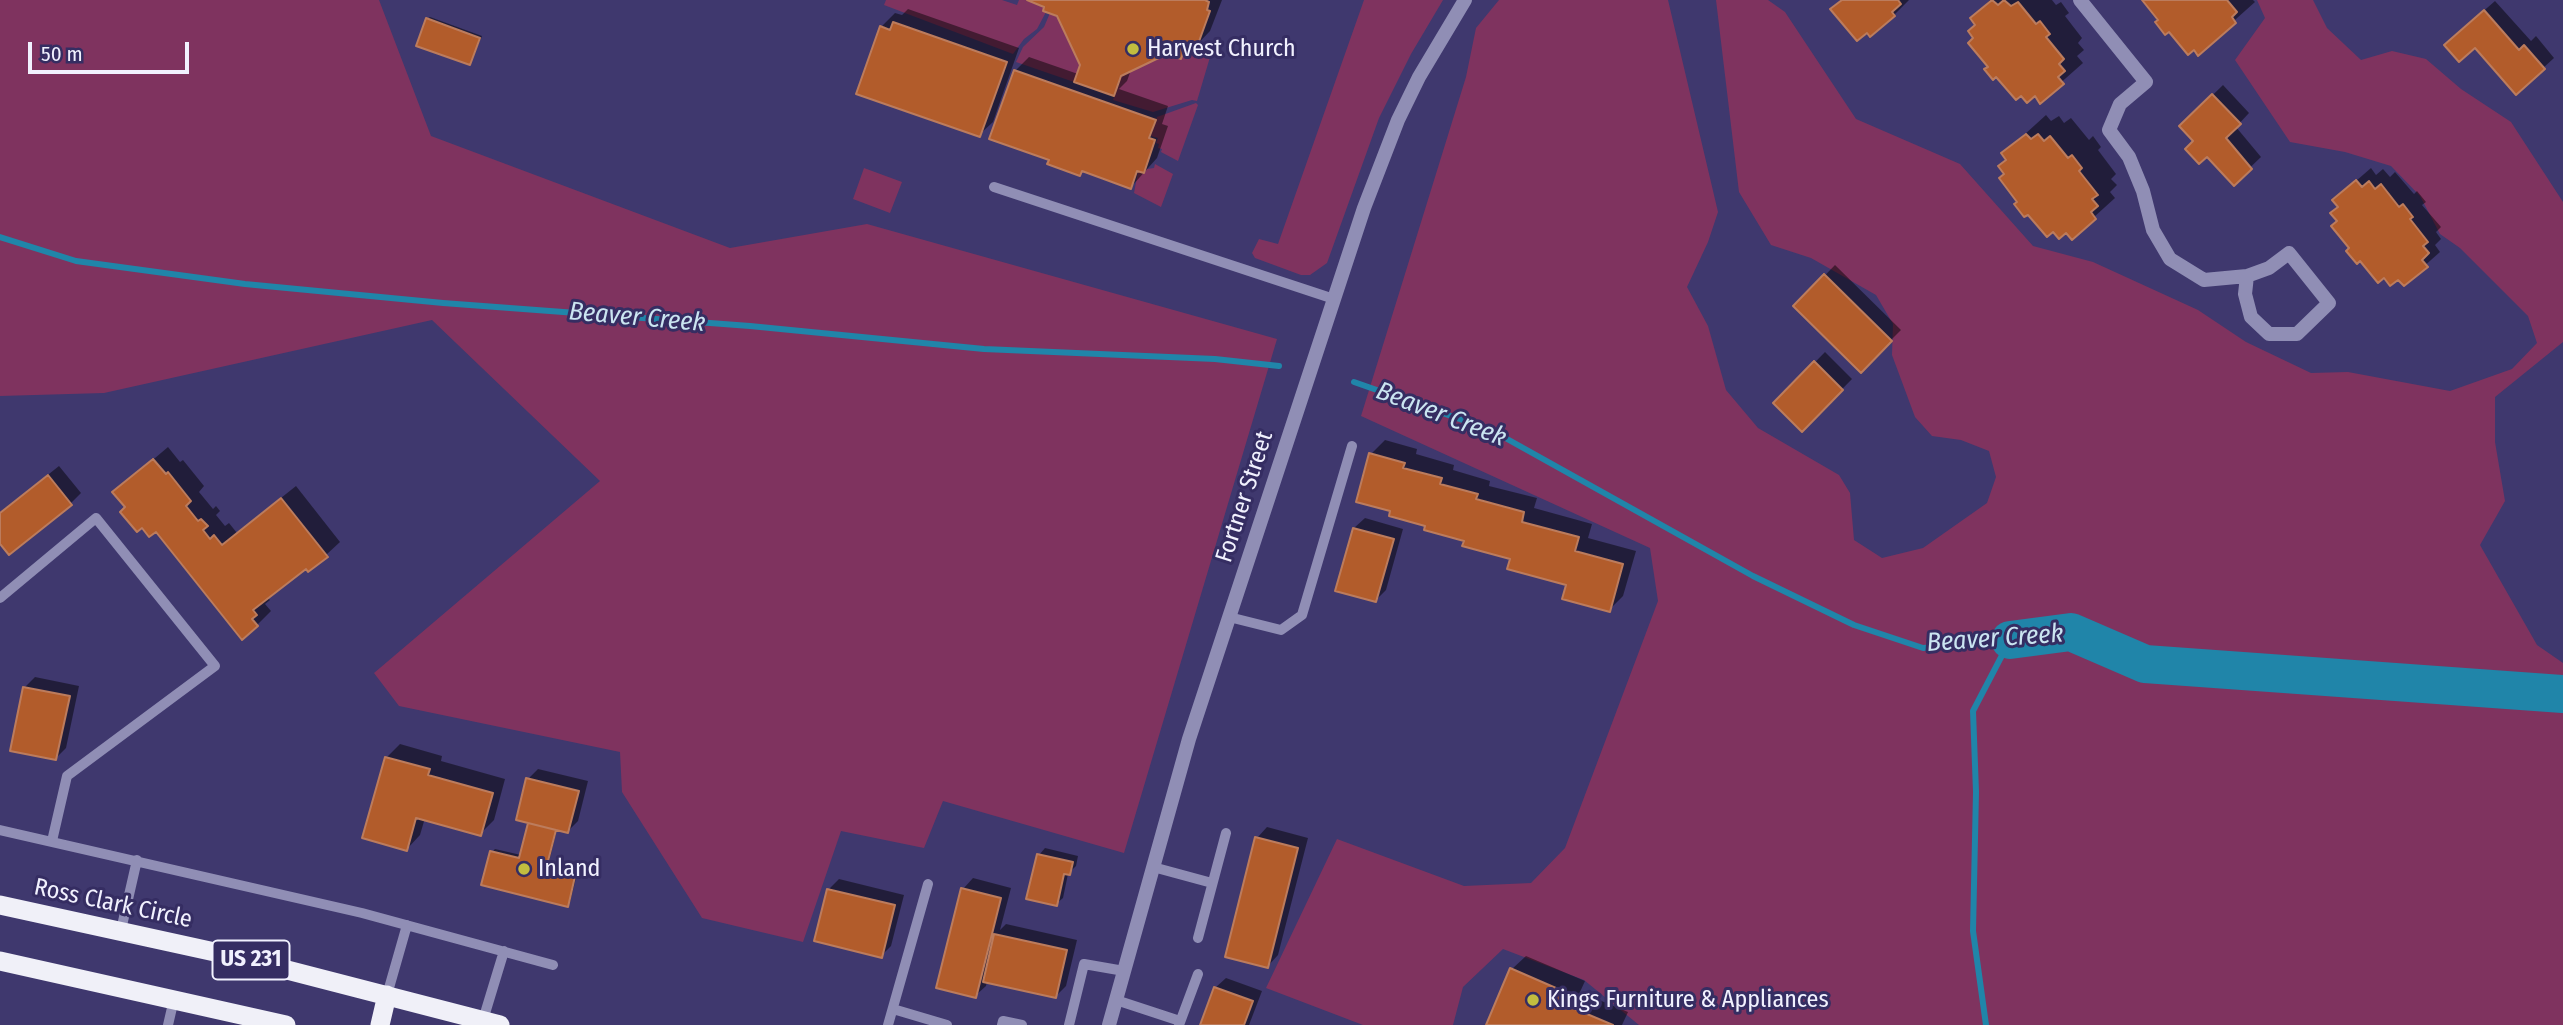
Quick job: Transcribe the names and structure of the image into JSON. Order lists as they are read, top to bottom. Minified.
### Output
{"streets":{"highway":["Ross Clark Circle","US 231"],"street":["Fortner Street"]},"water":["Beaver Creek"],"places":["Harvest Church","Inland","Kings Furniture & Appliances"],"scale_bar":"50 m"}
